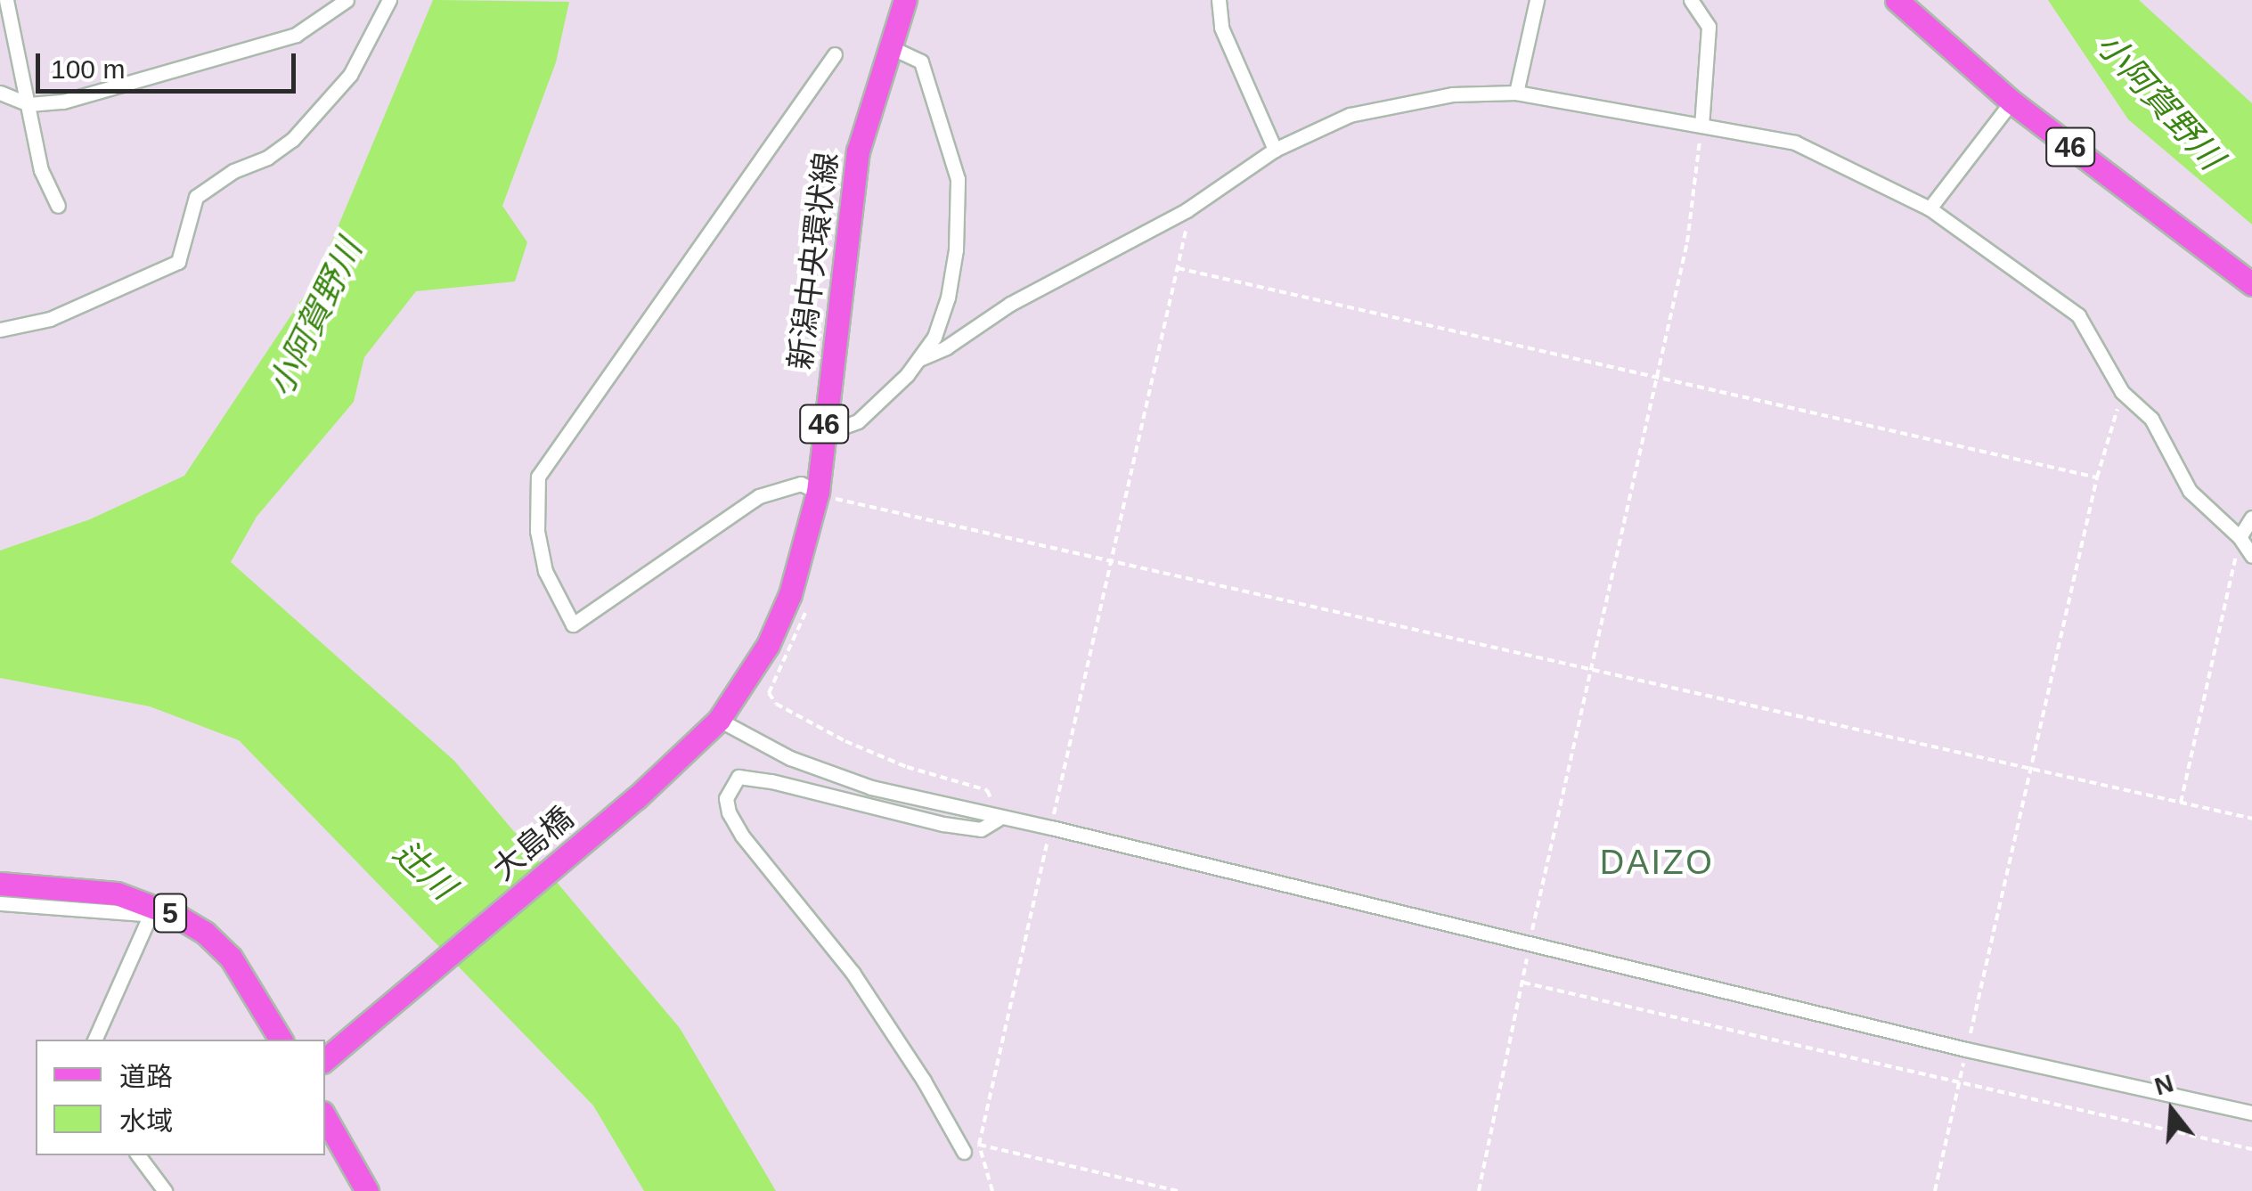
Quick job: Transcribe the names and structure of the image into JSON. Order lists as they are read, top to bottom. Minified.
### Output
{"streets":{"main road":["46","新潟中央環状線","大島橋","5"]},"crossings":[["新潟中央環状線","大島橋"]],"districts":["DAIZO"],"water":["小阿賀野川","辻川"],"legend":["道路","水域"],"scale_bar":"100 m","north":"top"}
